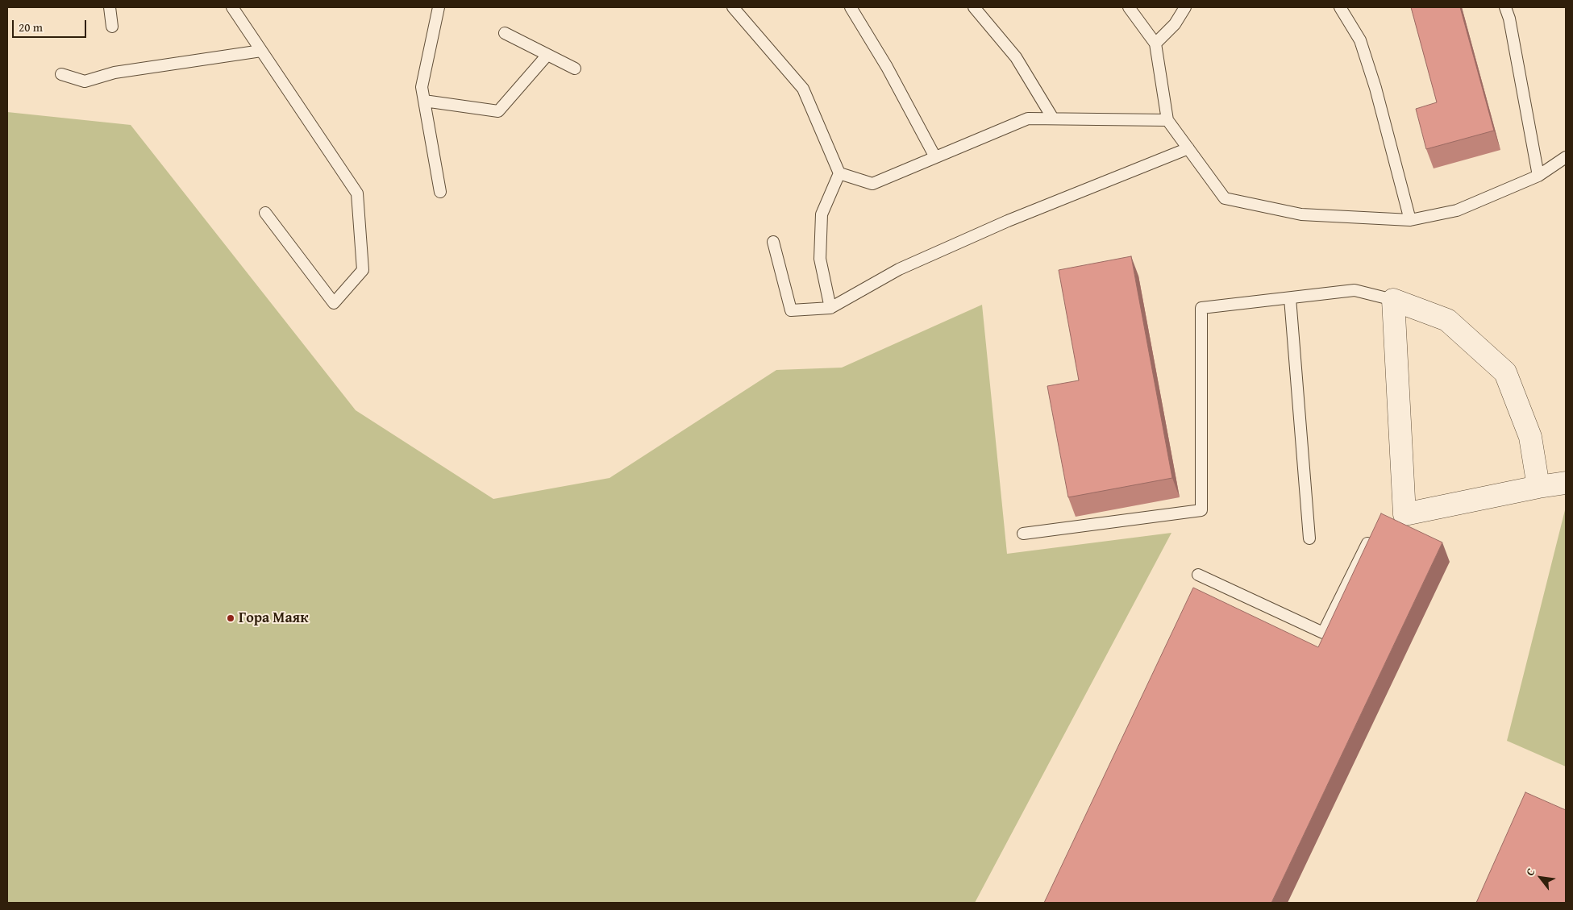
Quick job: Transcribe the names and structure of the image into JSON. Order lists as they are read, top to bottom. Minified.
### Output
{"places":["Гора Маяк"],"scale_bar":"20 m","north":"top left"}
